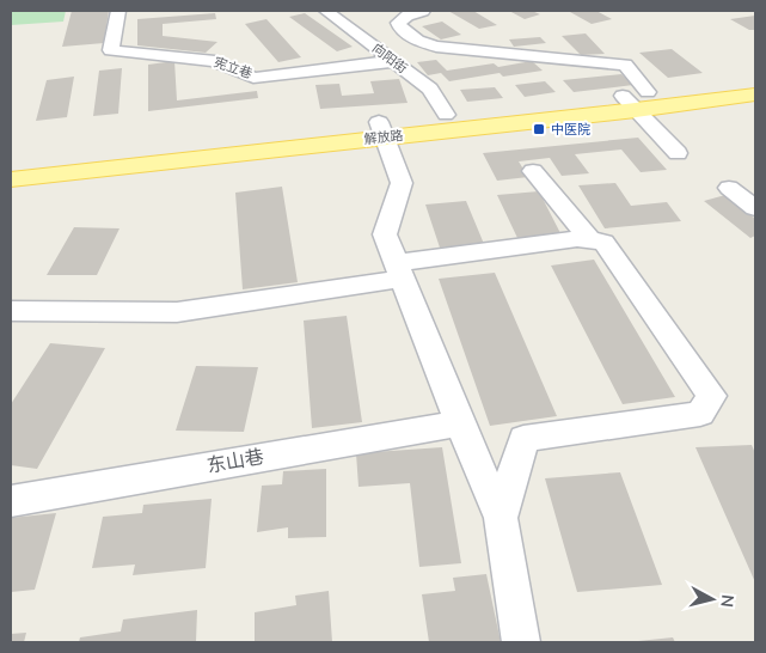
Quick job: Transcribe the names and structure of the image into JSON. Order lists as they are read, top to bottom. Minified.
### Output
{"streets":{"main road":["解放路"],"street":["向阳街","宪立巷","东山巷"]},"crossings":[["向阳街","宪立巷"],["向阳街","解放路"]],"places":{"transit":["中医院"]},"north":"right"}
